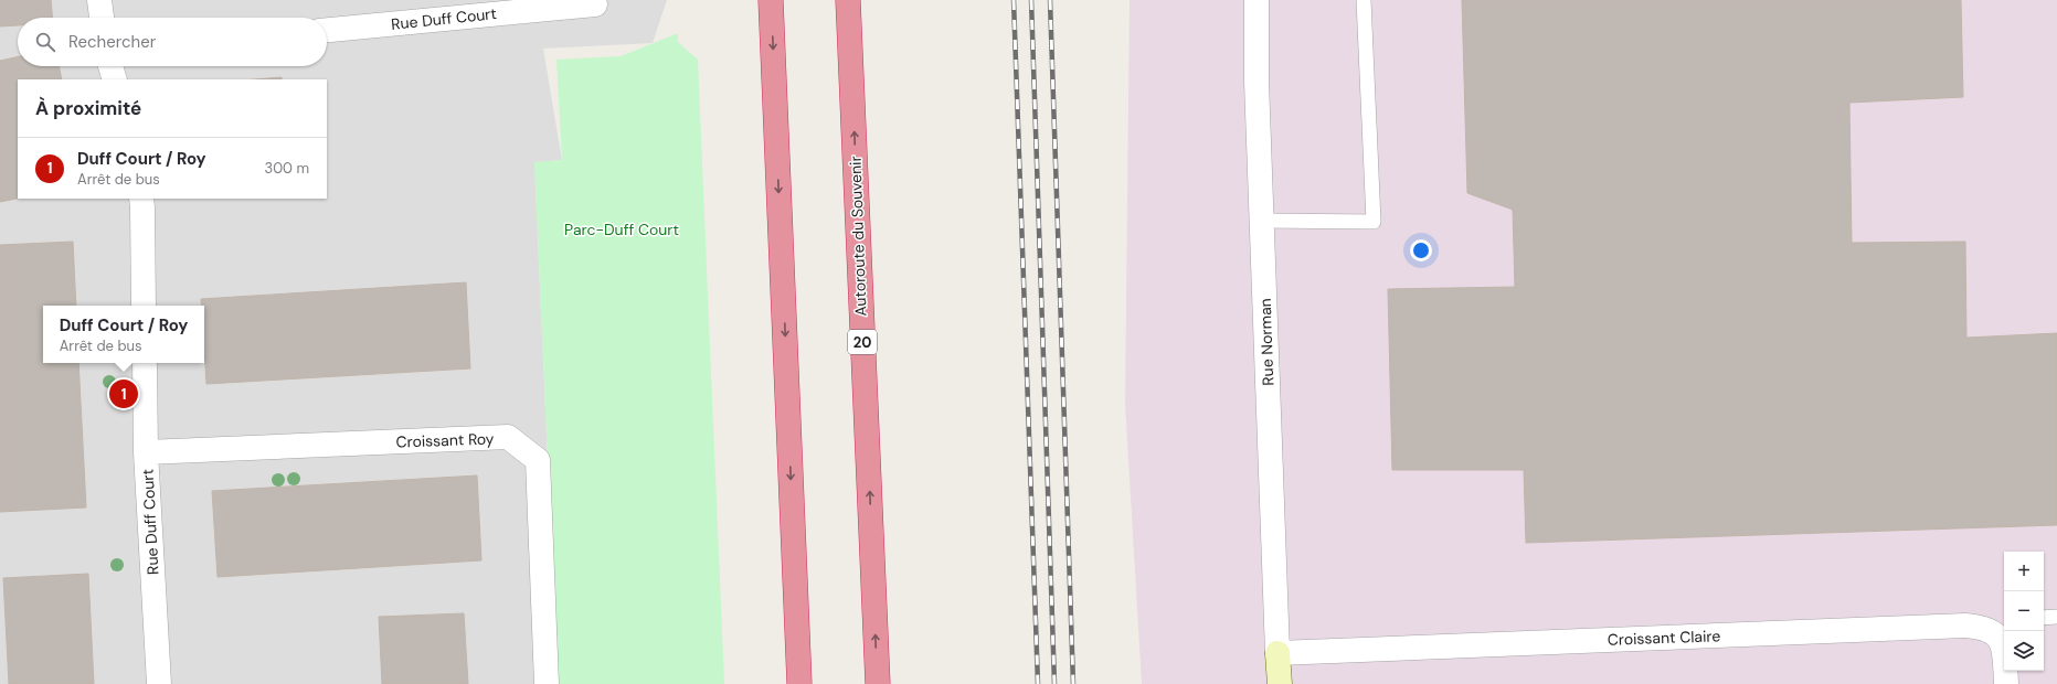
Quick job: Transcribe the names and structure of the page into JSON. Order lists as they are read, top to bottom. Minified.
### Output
{"streets":{"highway":["Autoroute du Souvenir","20"],"street":["Rue Duff Court","Rue Norman","Croissant Roy","Croissant Claire"]},"crossings":[["Rue Duff Court","Croissant Roy"],["Rue Norman","Croissant Claire"]],"parks":["Parc-Duff Court"],"page":{"search":"Rechercher","heading":"À proximité","list":[{"mark":"1","name":"Duff Court / Roy","note":"Arrêt de bus","value":"300 m"}],"popup":["Duff Court / Roy","Arrêt de bus"],"pins":"1","map_buttons":["+","−"]}}
